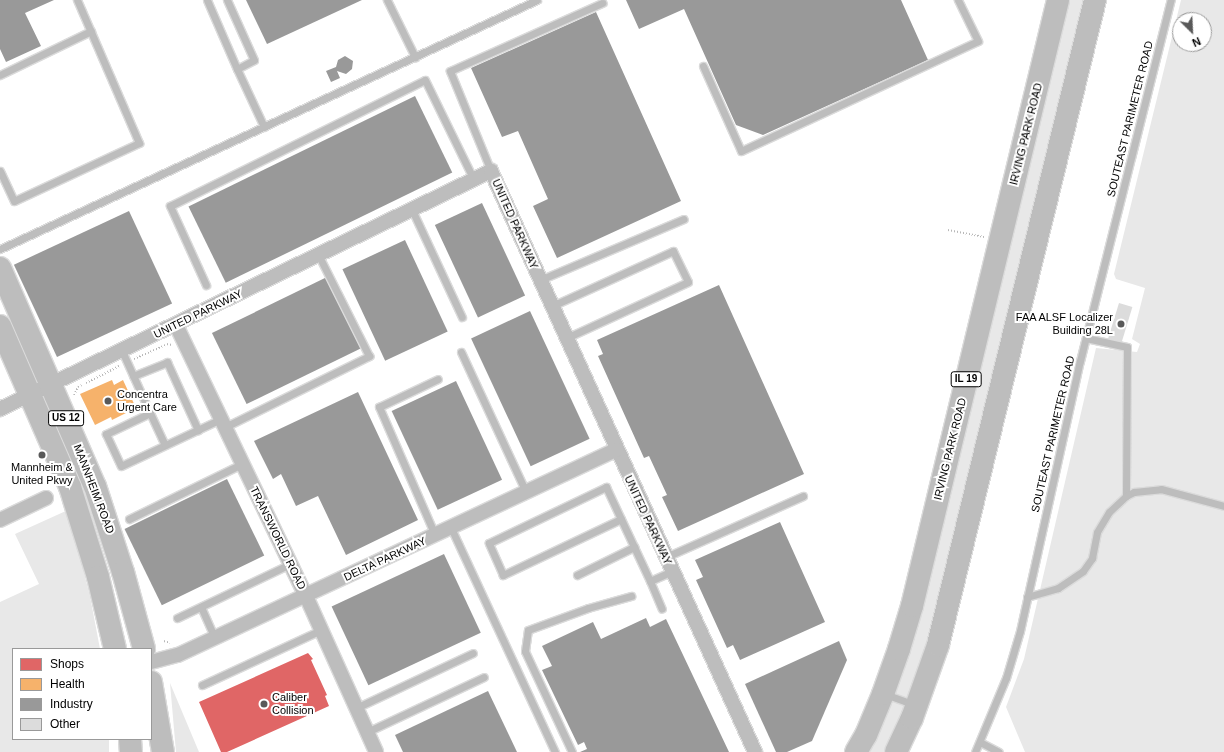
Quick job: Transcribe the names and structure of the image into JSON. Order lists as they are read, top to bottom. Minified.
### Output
{"streets":{"main road":["IRVING PARK ROAD","IL 19","US 12","MANNHEIM ROAD"],"street":["UNITED PARKWAY","TRANSWORLD ROAD","DELTA PARKWAY"],"lane":["SOUTEAST PARIMETER ROAD"]},"crossings":[["UNITED PARKWAY","MANNHEIM ROAD"],["UNITED PARKWAY","TRANSWORLD ROAD"],["UNITED PARKWAY","DELTA PARKWAY"],["TRANSWORLD ROAD","DELTA PARKWAY"]],"places":["FAA ALSF Localizer Building 28L","Concentra Urgent Care","Mannheim & United Pkwy","Caliber Collision"],"legend":["Shops","Health","Industry","Other"],"north":"bottom right"}
